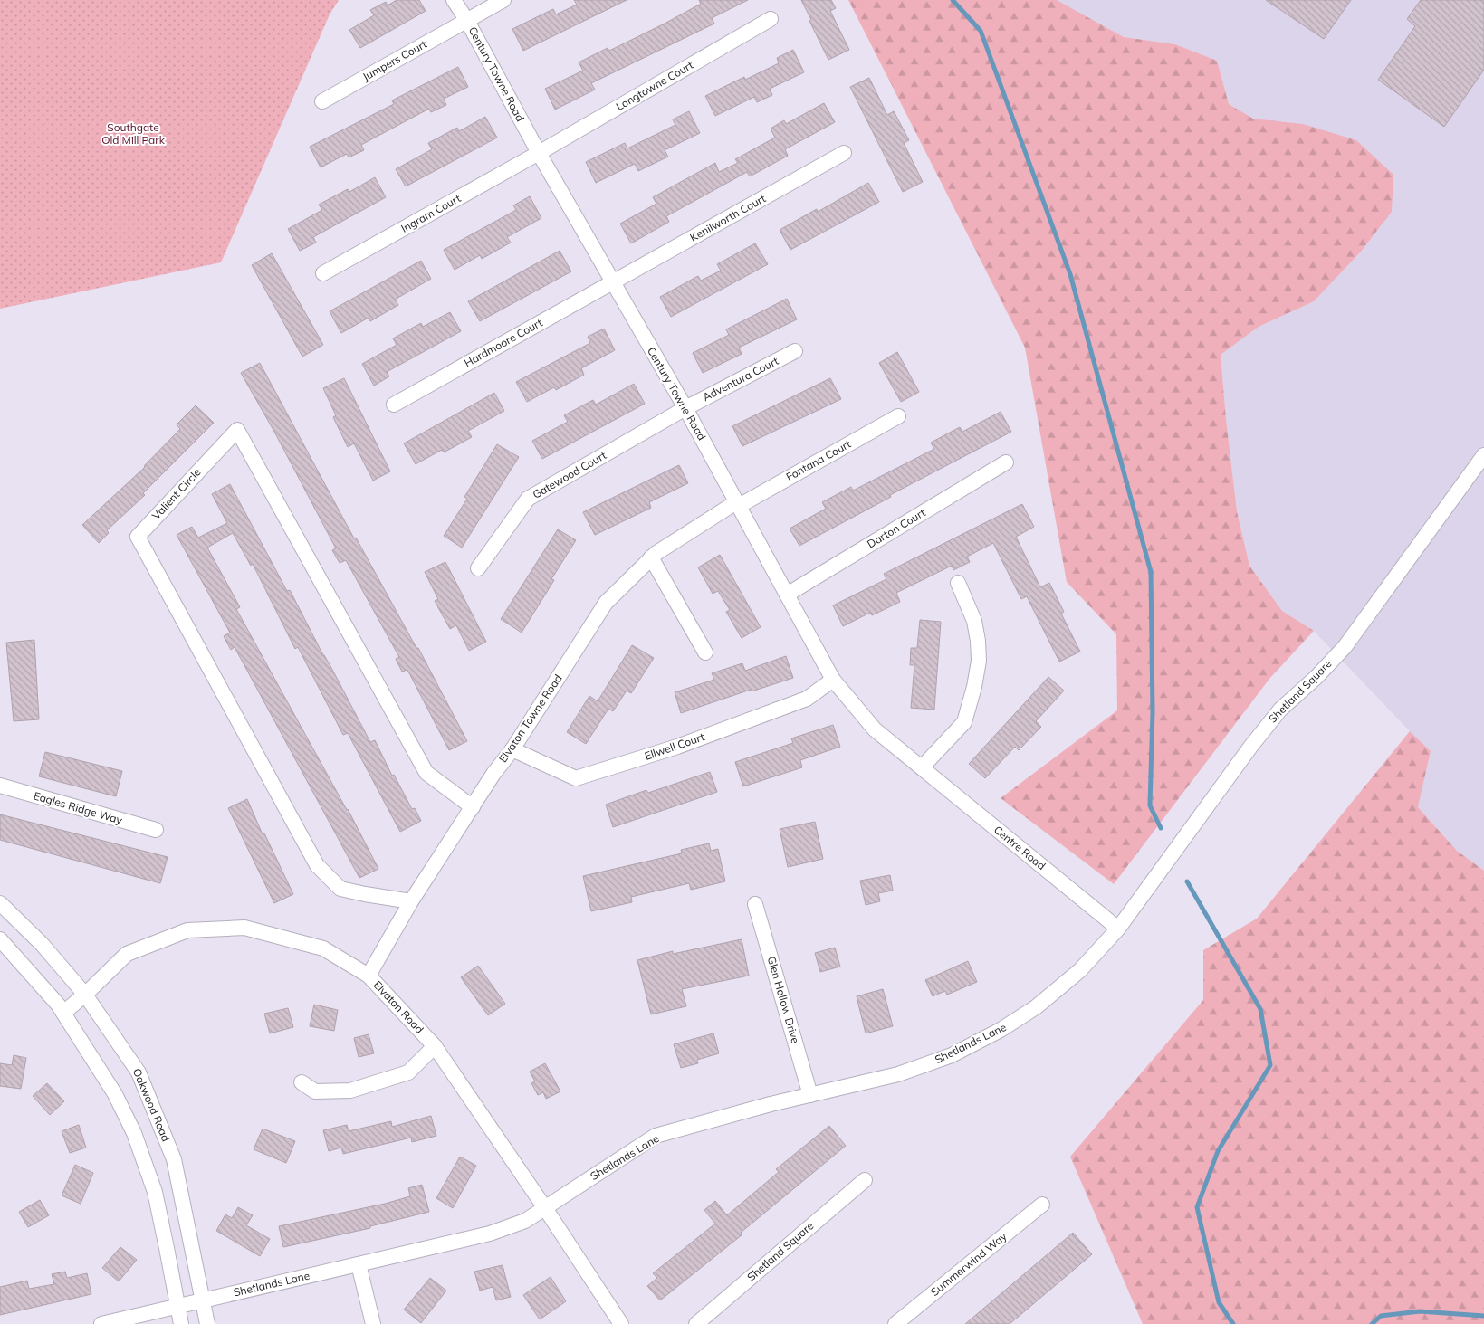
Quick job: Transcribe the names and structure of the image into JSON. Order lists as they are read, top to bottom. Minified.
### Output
{"streets":{"street":["Jumpers Court","Century Towne Road","Longtowne Court","Ingram Court","Kenilworth Court","Hardmoore Court","Adventura Court","Fontana Court","Gatewood Court","Valient Circle","Darton Court","Shetland Square","Elvaton Towne Road","Ellwell Court","Eagles Ridge Way","Centre Road","Glen Hollow Drive","Elvaton Road","Shetlands Lane","Oakwood Road","Summerwind Way"]},"crossings":[["Jumpers Court","Century Towne Road"],["Century Towne Road","Longtowne Court"],["Century Towne Road","Ingram Court"],["Century Towne Road","Kenilworth Court"],["Century Towne Road","Hardmoore Court"],["Century Towne Road","Adventura Court"],["Century Towne Road","Fontana Court"],["Century Towne Road","Gatewood Court"],["Century Towne Road","Darton Court"],["Century Towne Road","Elvaton Towne Road"],["Century Towne Road","Ellwell Court"],["Century Towne Road","Centre Road"],["Longtowne Court","Ingram Court"],["Kenilworth Court","Hardmoore Court"],["Adventura Court","Gatewood Court"],["Fontana Court","Elvaton Towne Road"],["Valient Circle","Elvaton Towne Road"],["Shetland Square","Centre Road"],["Shetland Square","Shetlands Lane"],["Elvaton Towne Road","Ellwell Court"],["Elvaton Towne Road","Elvaton Road"],["Centre Road","Shetlands Lane"],["Glen Hollow Drive","Shetlands Lane"],["Elvaton Road","Shetlands Lane"],["Elvaton Road","Oakwood Road"],["Shetlands Lane","Oakwood Road"]],"parks":["Southgate Old Mill Park"]}
